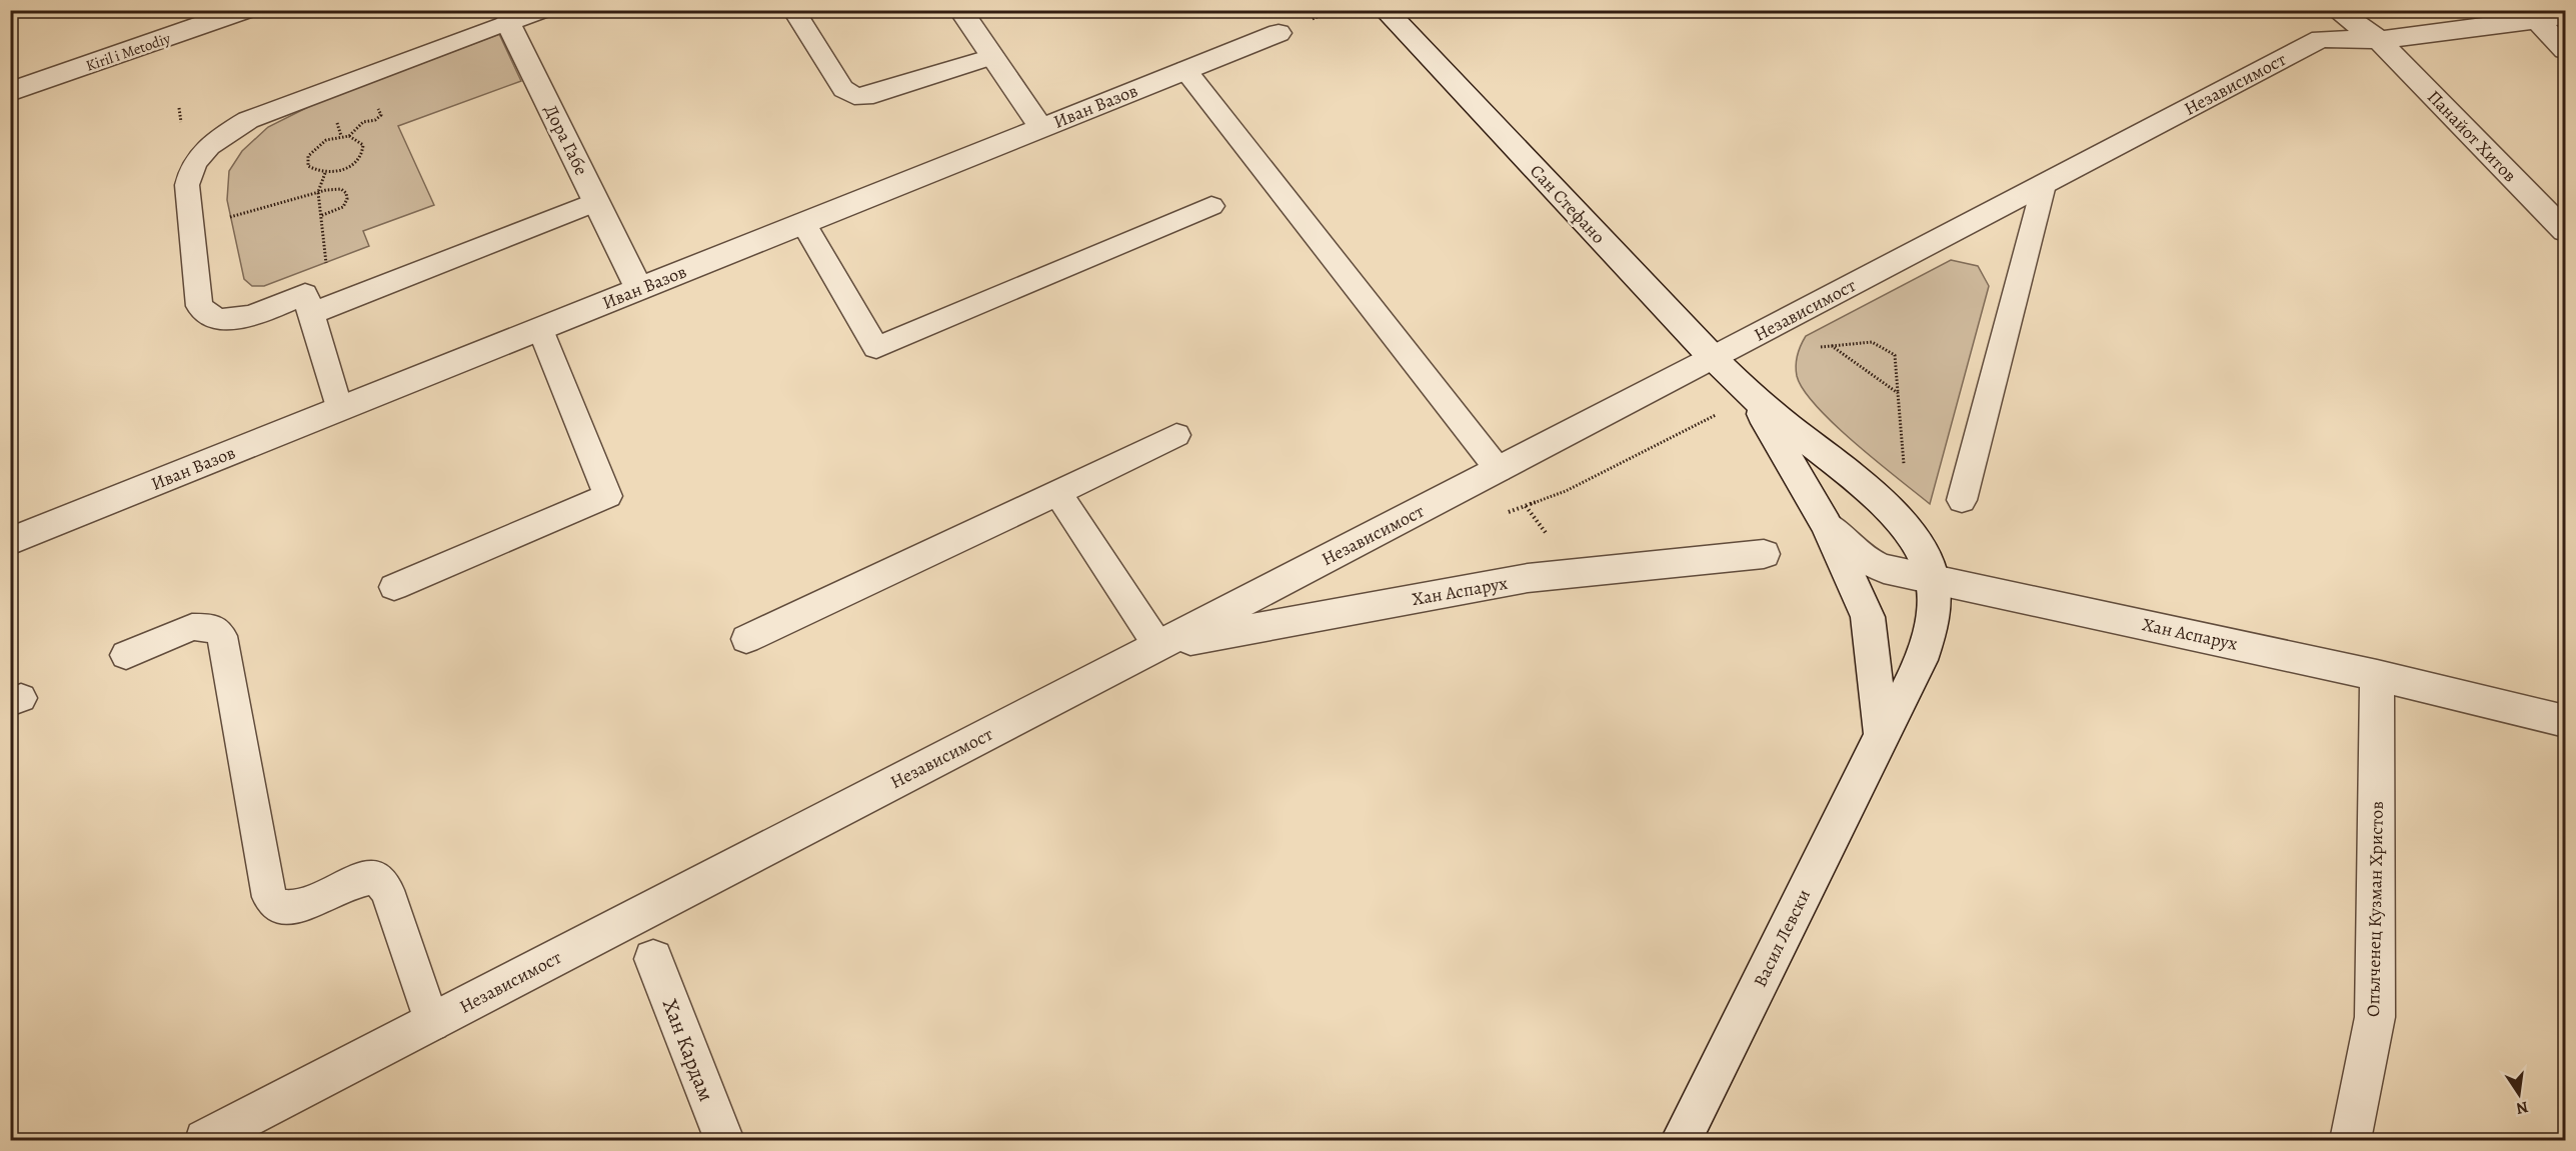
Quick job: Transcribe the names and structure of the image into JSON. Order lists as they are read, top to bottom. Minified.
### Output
{"streets":{"street":["Kiril i Metodiy","Независимост","Иван Вазов","Панайот Хитов","Дора Габе","Сан Стефано","Хан Аспарух","Опълченец Кузман Христов","Васил Левски","Хан Кардам"]},"crossings":[["Независимост","Панайот Хитов"],["Независимост","Сан Стефано"],["Независимост","Хан Аспарух"],["Иван Вазов","Дора Габе"],["Сан Стефано","Хан Аспарух"],["Сан Стефано","Васил Левски"],["Хан Аспарух","Опълченец Кузман Христов"],["Хан Аспарух","Васил Левски"]],"north":"bottom"}
